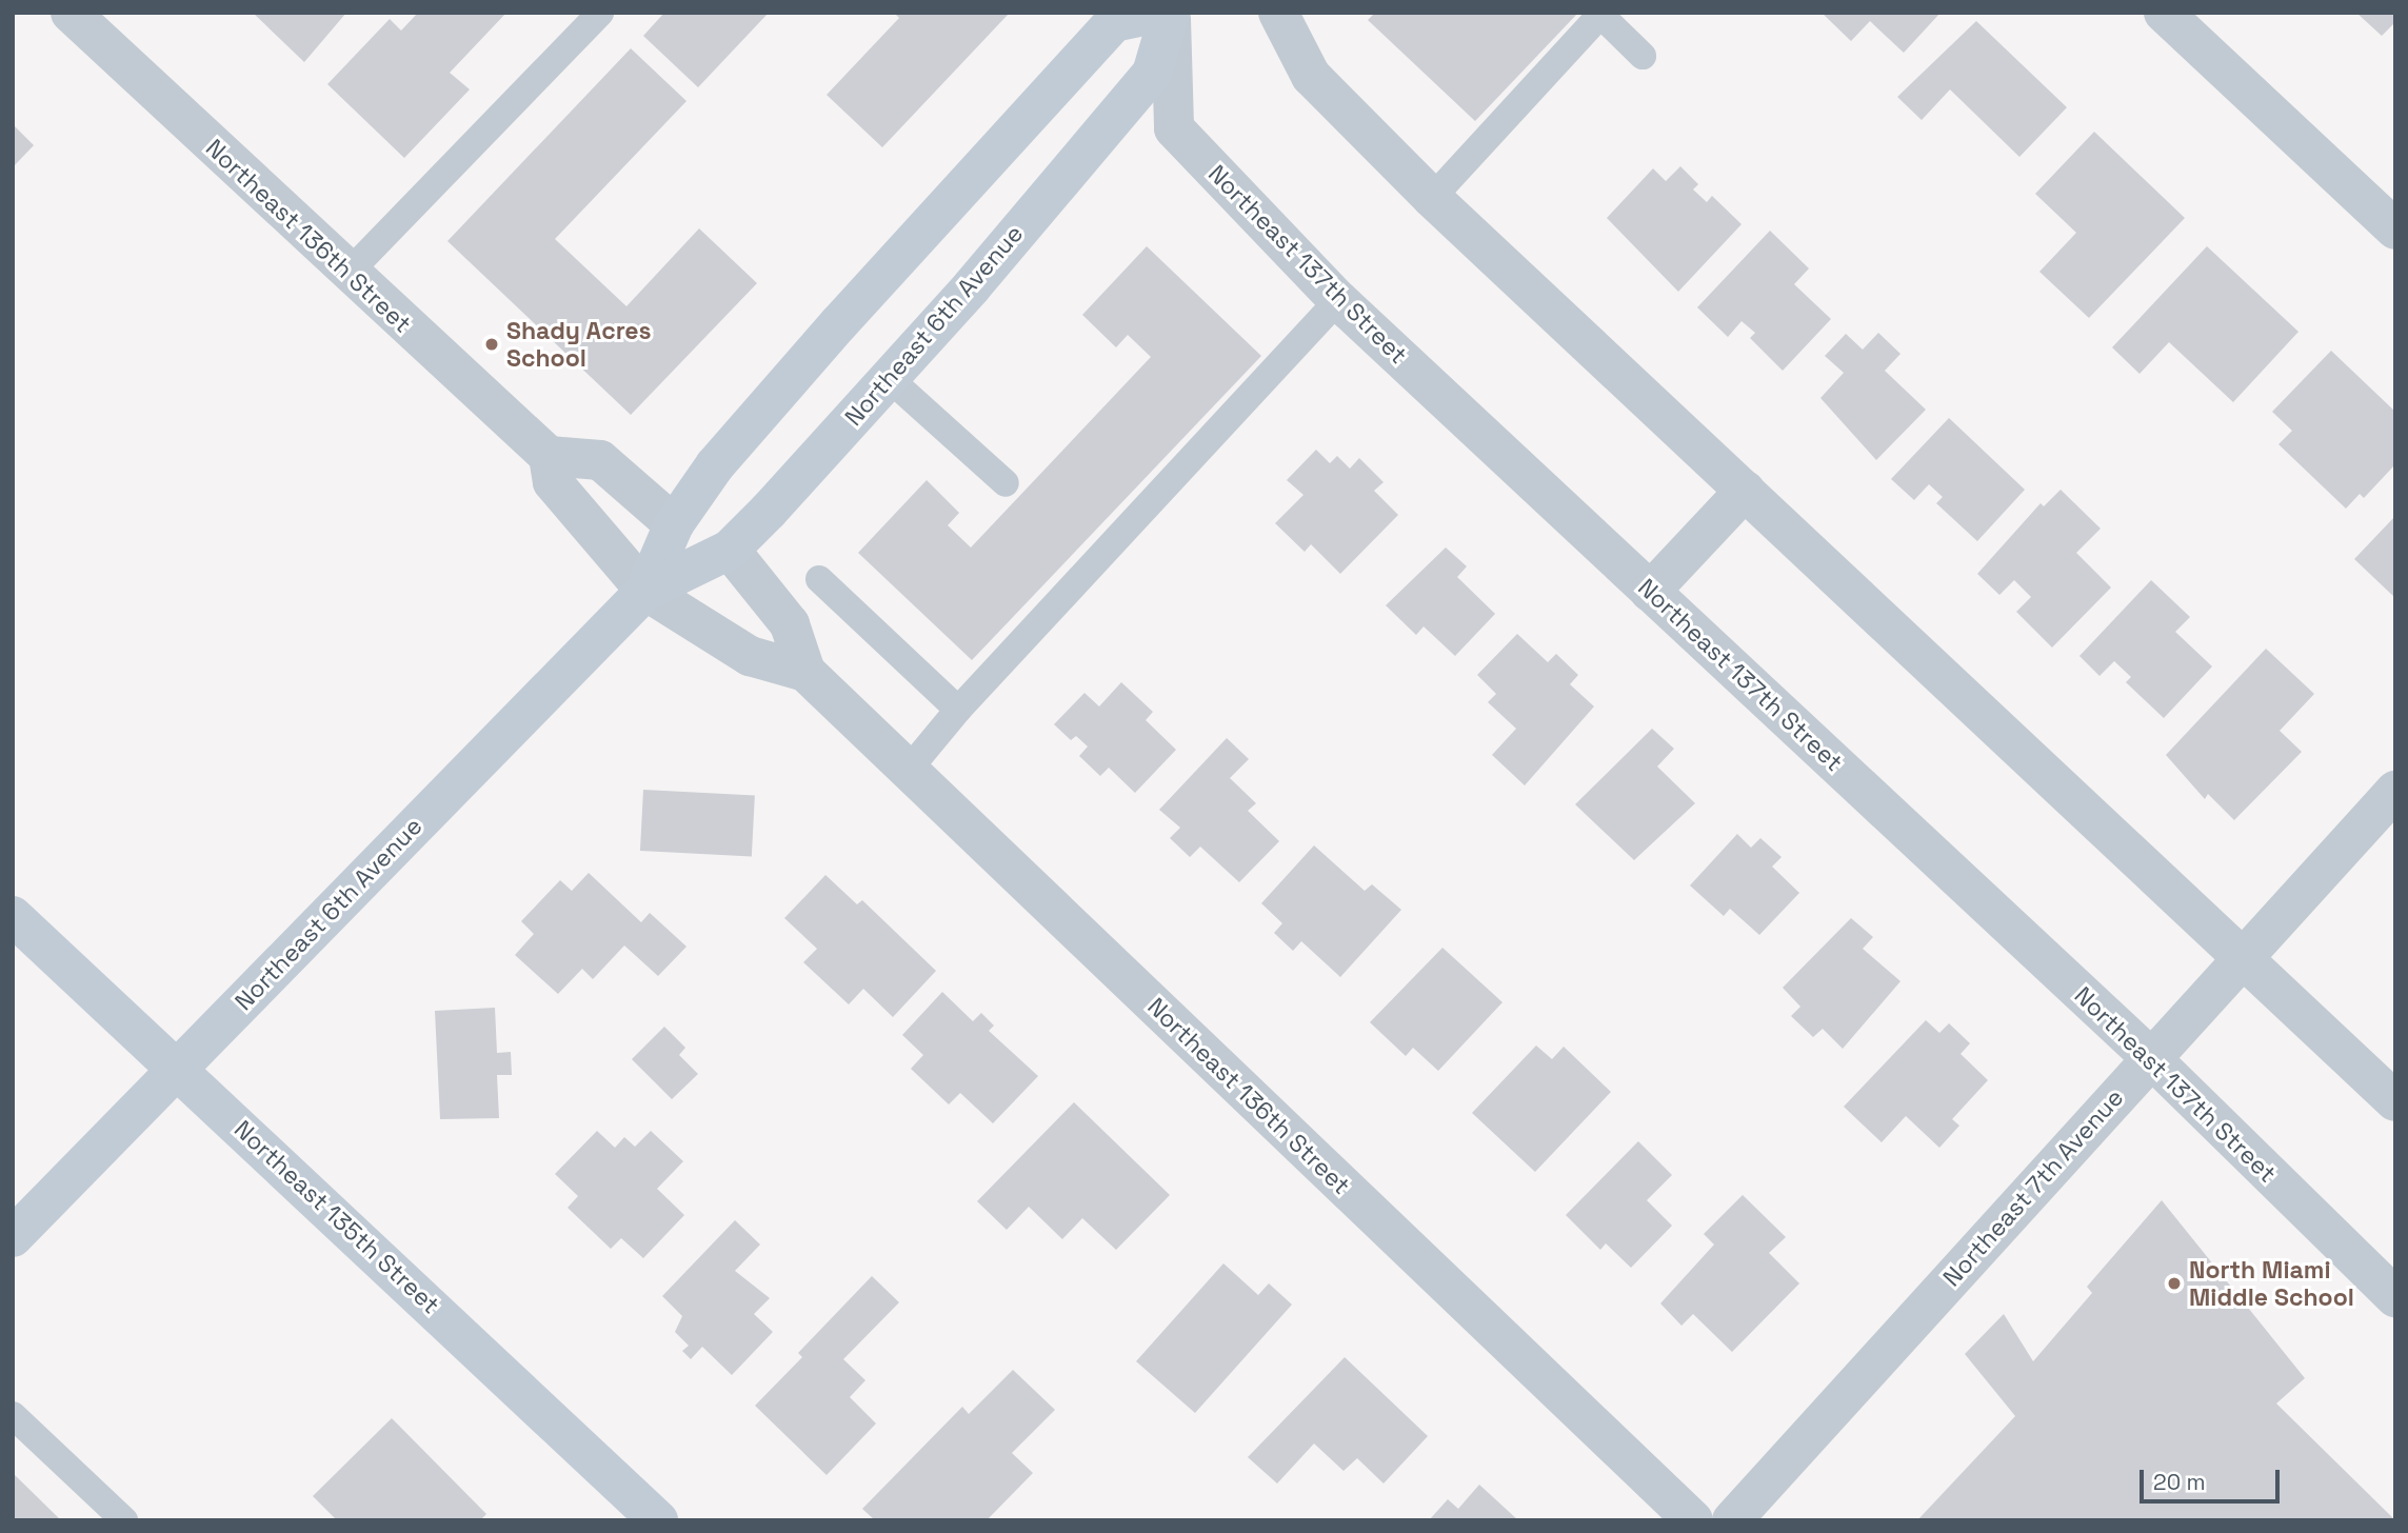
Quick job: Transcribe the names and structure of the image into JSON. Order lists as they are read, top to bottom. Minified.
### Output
{"streets":{"main road":["Northeast 6th Avenue","Northeast 135th Street"],"street":["Northeast 136th Street","Northeast 137th Street","Northeast 7th Avenue"]},"crossings":[["Northeast 136th Street","Northeast 6th Avenue"],["Northeast 137th Street","Northeast 6th Avenue"],["Northeast 137th Street","Northeast 7th Avenue"],["Northeast 6th Avenue","Northeast 135th Street"]],"places":["Shady Acres School","North Miami Middle School"],"scale_bar":"20 m"}
